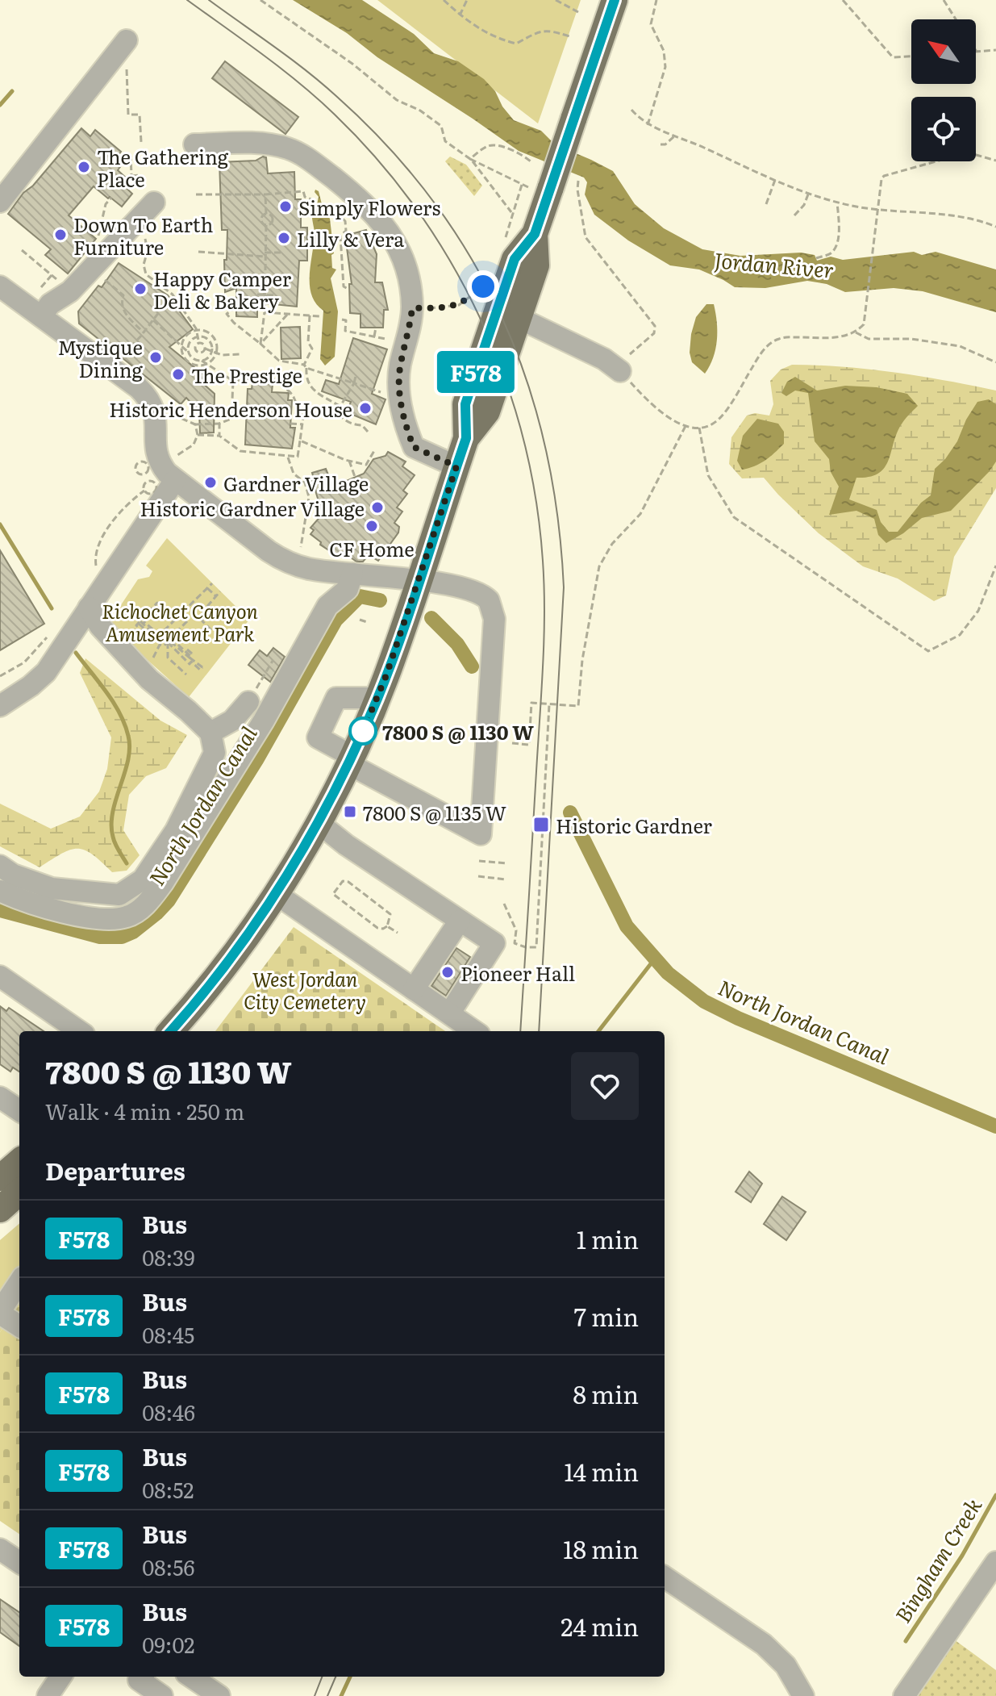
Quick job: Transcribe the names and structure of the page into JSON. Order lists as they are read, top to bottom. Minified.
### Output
{"water":["Jordan River","North Jordan Canal","Bingham Creek"],"parks":["Richochet Canyon Amusement Park","West Jordan City Cemetery"],"places":{"other":["The Gathering Place","Simply Flowers","Down To Earth Furniture","Lilly & Vera","Happy Camper Deli & Bakery","Mystique Dining","The Prestige","Historic Henderson House","Gardner Village","Historic Gardner Village","CF Home","7800 S @ 1130 W","Pioneer Hall"],"transit":["7800 S @ 1135 W","Historic Gardner"]},"lines":["bus line F578"],"north":"top left","page":{"on_map":"F578","heading":[["7800 S @ 1130 W","Walk · 4 min · 250 m"],"Departures"],"list":[{"mark":"F578","name":"Bus","note":"08:39","value":"1 min"},{"mark":"F578","name":"Bus","note":"08:45","value":"7 min"},{"mark":"F578","name":"Bus","note":"08:46","value":"8 min"},{"mark":"F578","name":"Bus","note":"08:52","value":"14 min"},{"mark":"F578","name":"Bus","note":"08:56","value":"18 min"},{"mark":"F578","name":"Bus","note":"09:02","value":"24 min"}]}}
